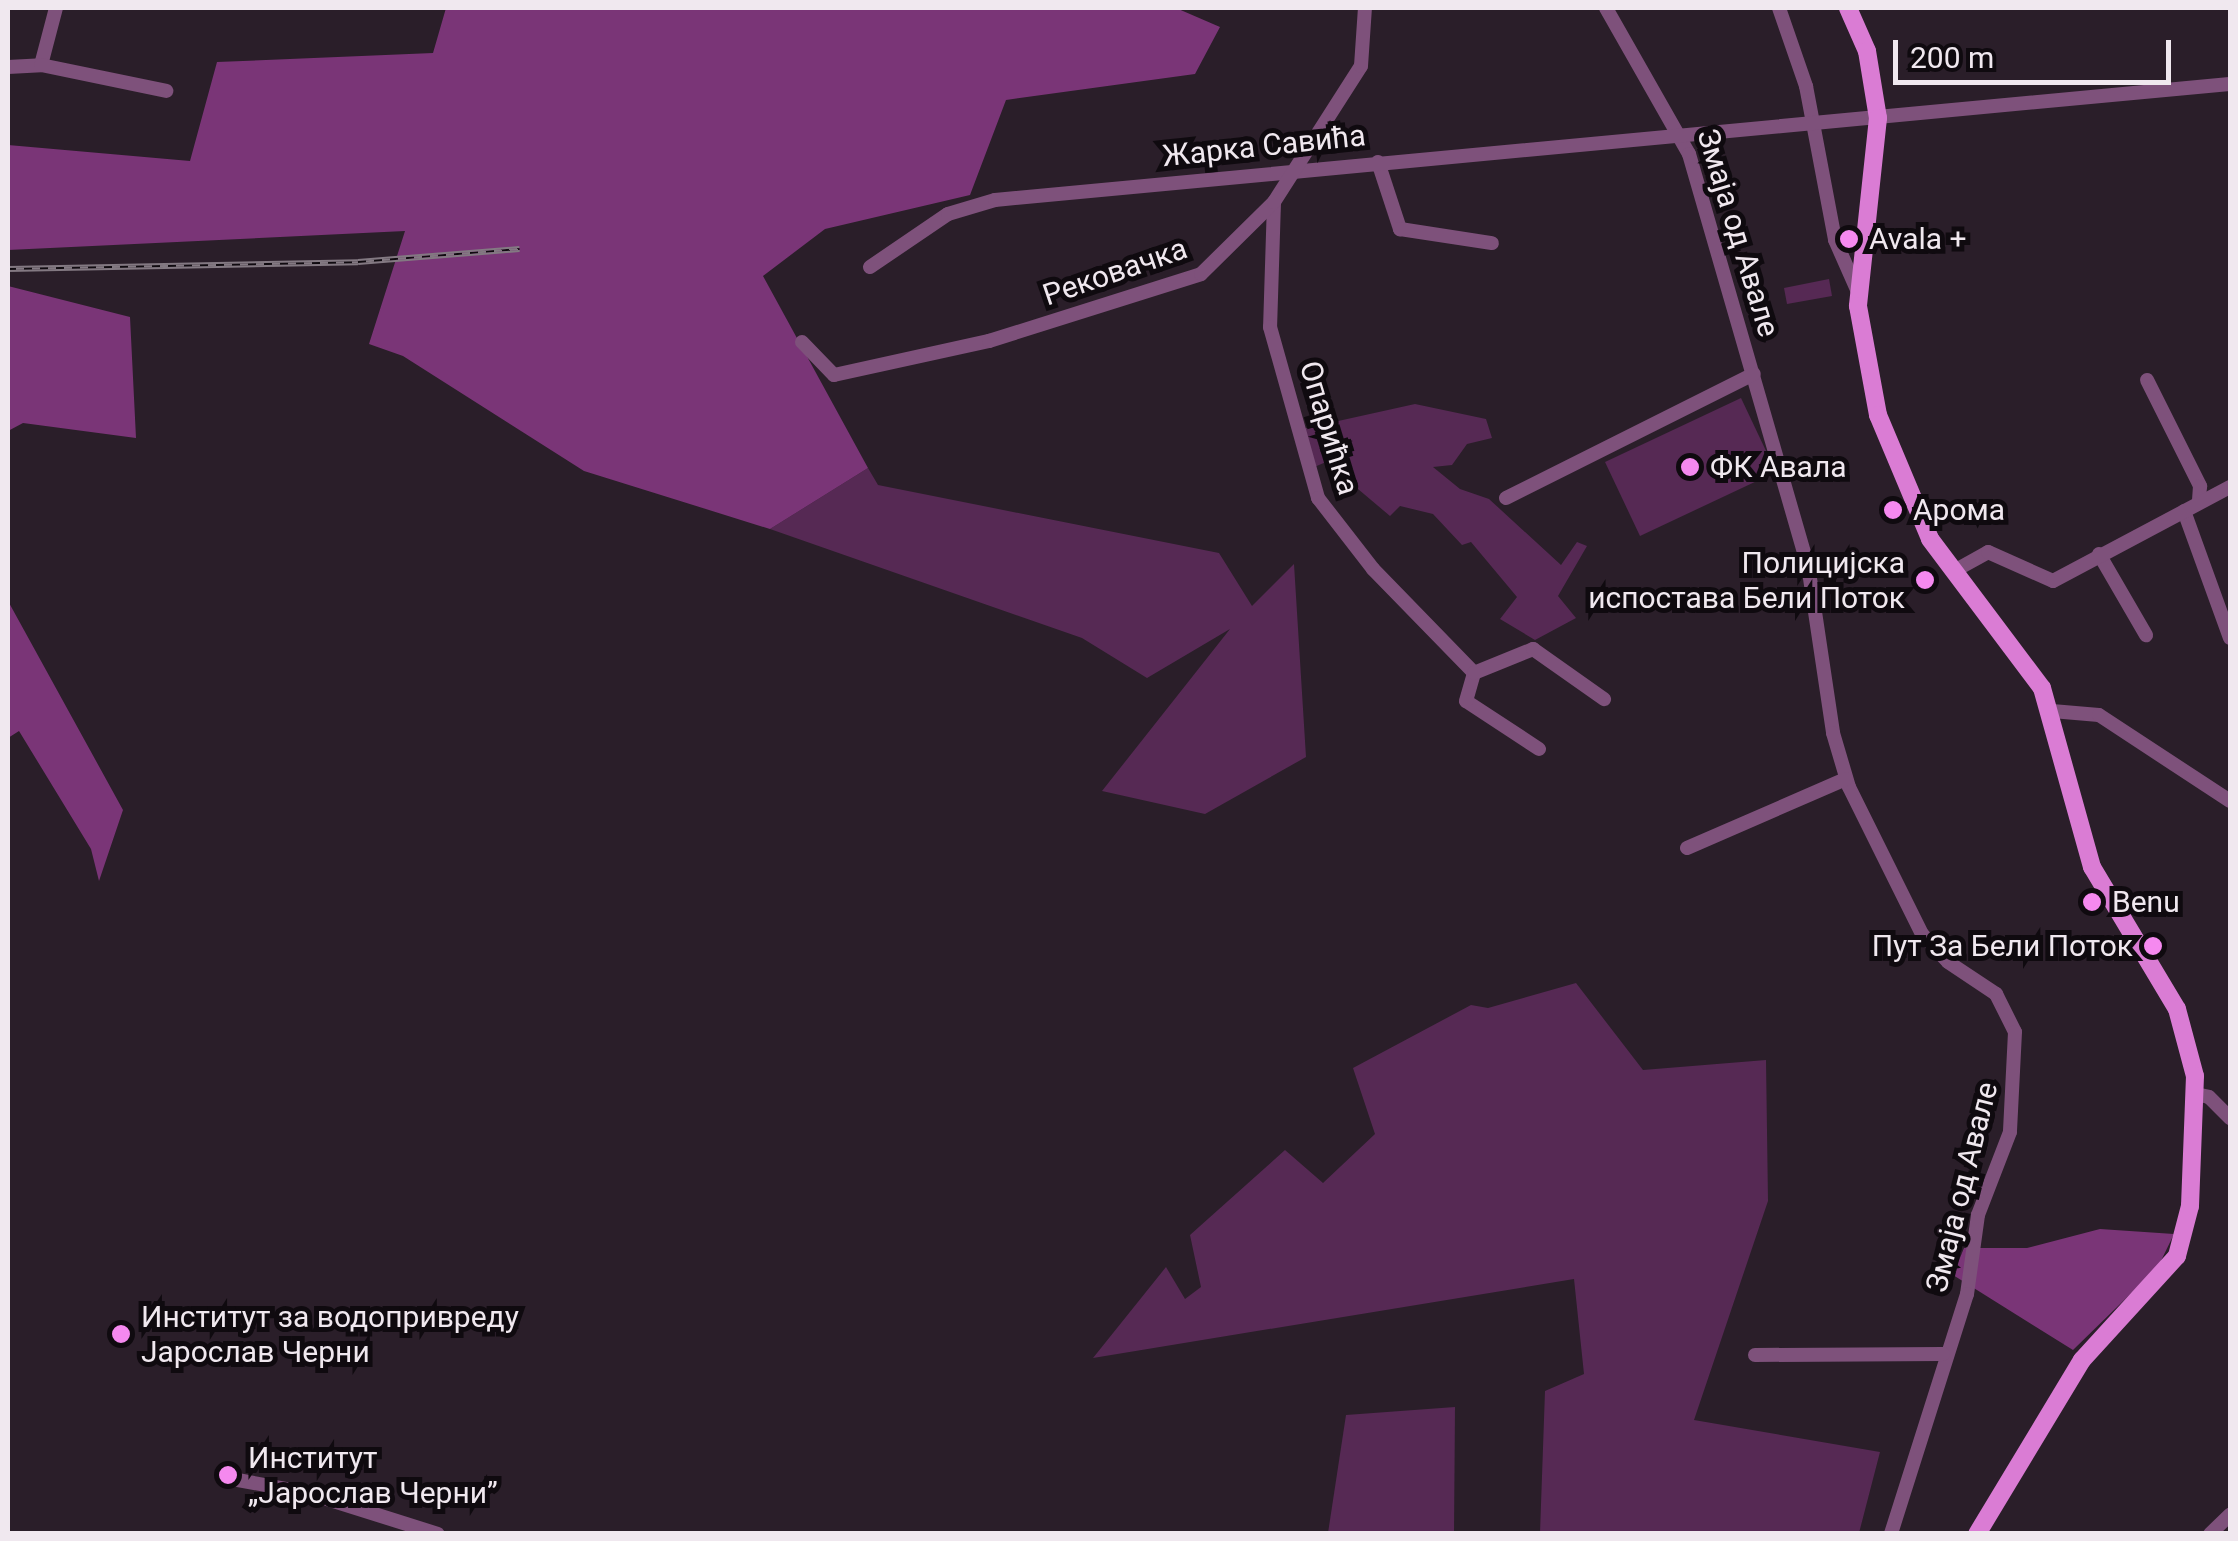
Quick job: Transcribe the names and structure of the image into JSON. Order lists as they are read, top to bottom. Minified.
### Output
{"streets":{"street":["Жарка Савића","Змаја од Авале","Рековачка","Опарићка"]},"crossings":[["Жарка Савића","Змаја од Авале"],["Жарка Савића","Рековачка"],["Рековачка","Опарићка"]],"places":["Avala +","ФК Авала","Арома","Полицијска испостава Бели Поток","Benu","Пут За Бели Поток","Институт за водопривреду Јарослав Черни","Институт „Јарослав Черни”"],"scale_bar":"200 m"}
